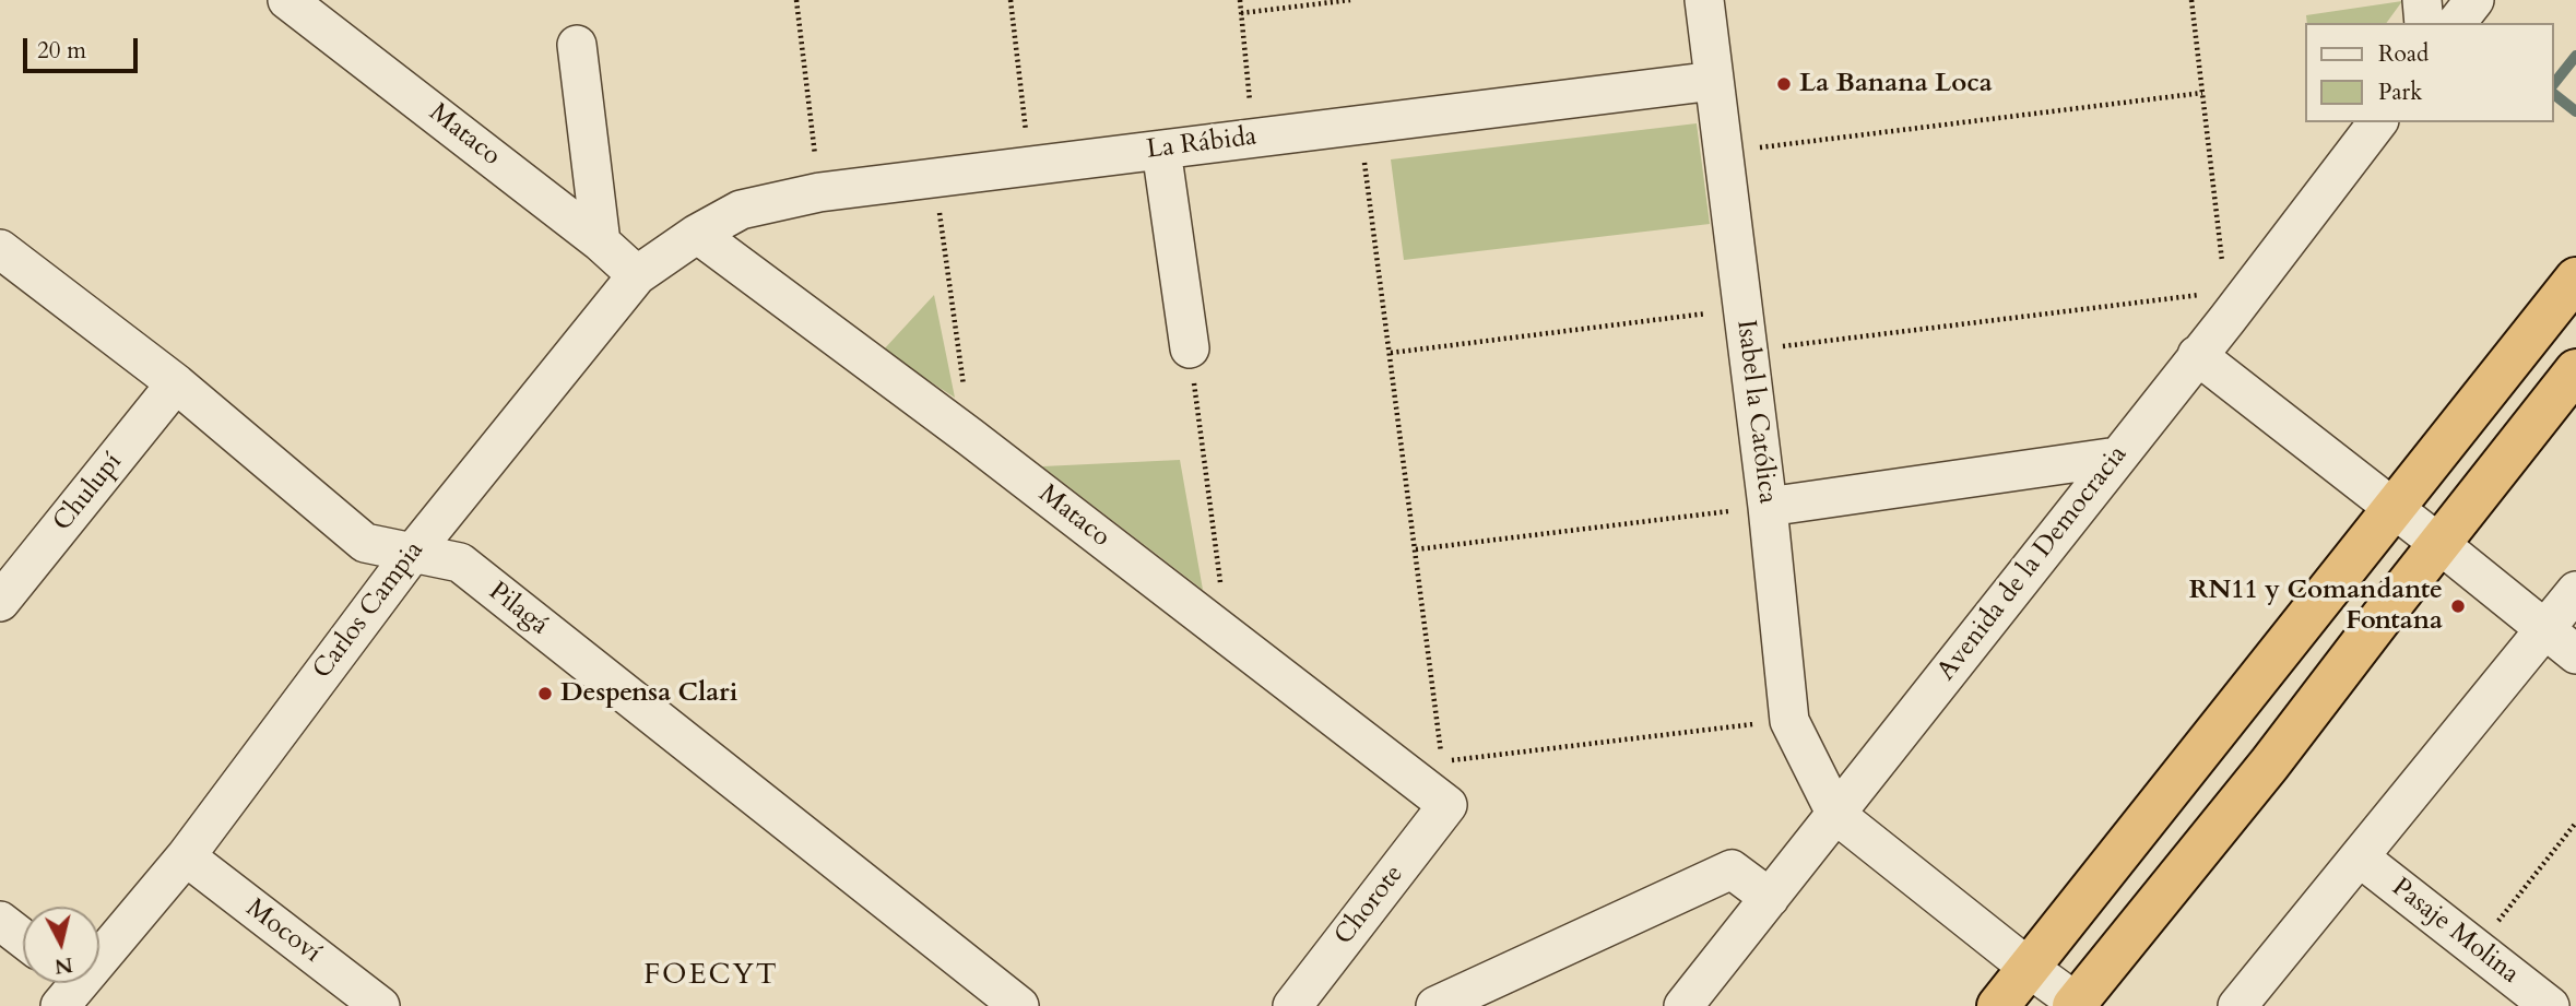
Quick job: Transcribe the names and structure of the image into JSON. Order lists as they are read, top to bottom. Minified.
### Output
{"streets":{"street":["Mataco","La Rábida","Isabel la Católica","Chulupí","Avenida de la Democracia","Pilagá","Carlos Campia","Chorote","Mocoví","Pasaje Molina"]},"crossings":[["Mataco","La Rábida"],["Mataco","Carlos Campia"],["Mataco","Chorote"],["La Rábida","Isabel la Católica"],["La Rábida","Carlos Campia"],["Isabel la Católica","Avenida de la Democracia"],["Chulupí","Pilagá"],["Pilagá","Carlos Campia"],["Carlos Campia","Mocoví"]],"districts":["FOECYT"],"places":["La Banana Loca","RN11 y Comandante Fontana","Despensa Clari"],"legend":["Road","Park"],"scale_bar":"20 m","north":"bottom"}
